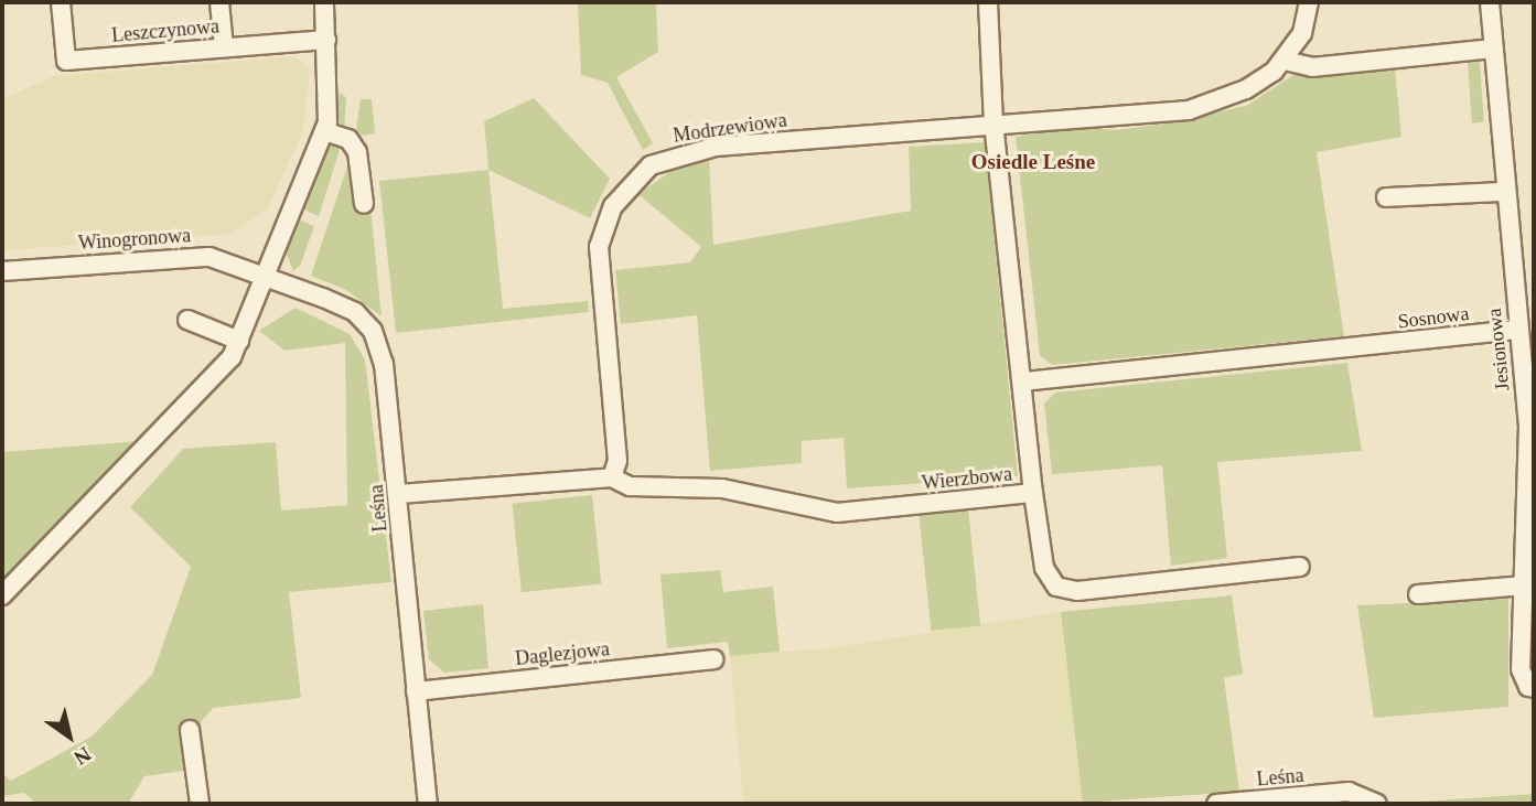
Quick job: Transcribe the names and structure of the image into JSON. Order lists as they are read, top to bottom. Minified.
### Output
{"streets":{"street":["Leszczynowa","Modrzewiowa","Winogronowa","Sosnowa","Jesionowa","Wierzbowa","Leśna","Daglezjowa"]},"crossings":[["Modrzewiowa","Wierzbowa"],["Winogronowa","Leśna"],["Sosnowa","Jesionowa"],["Leśna","Daglezjowa"]],"districts":["Osiedle Leśne"],"north":"bottom right"}
